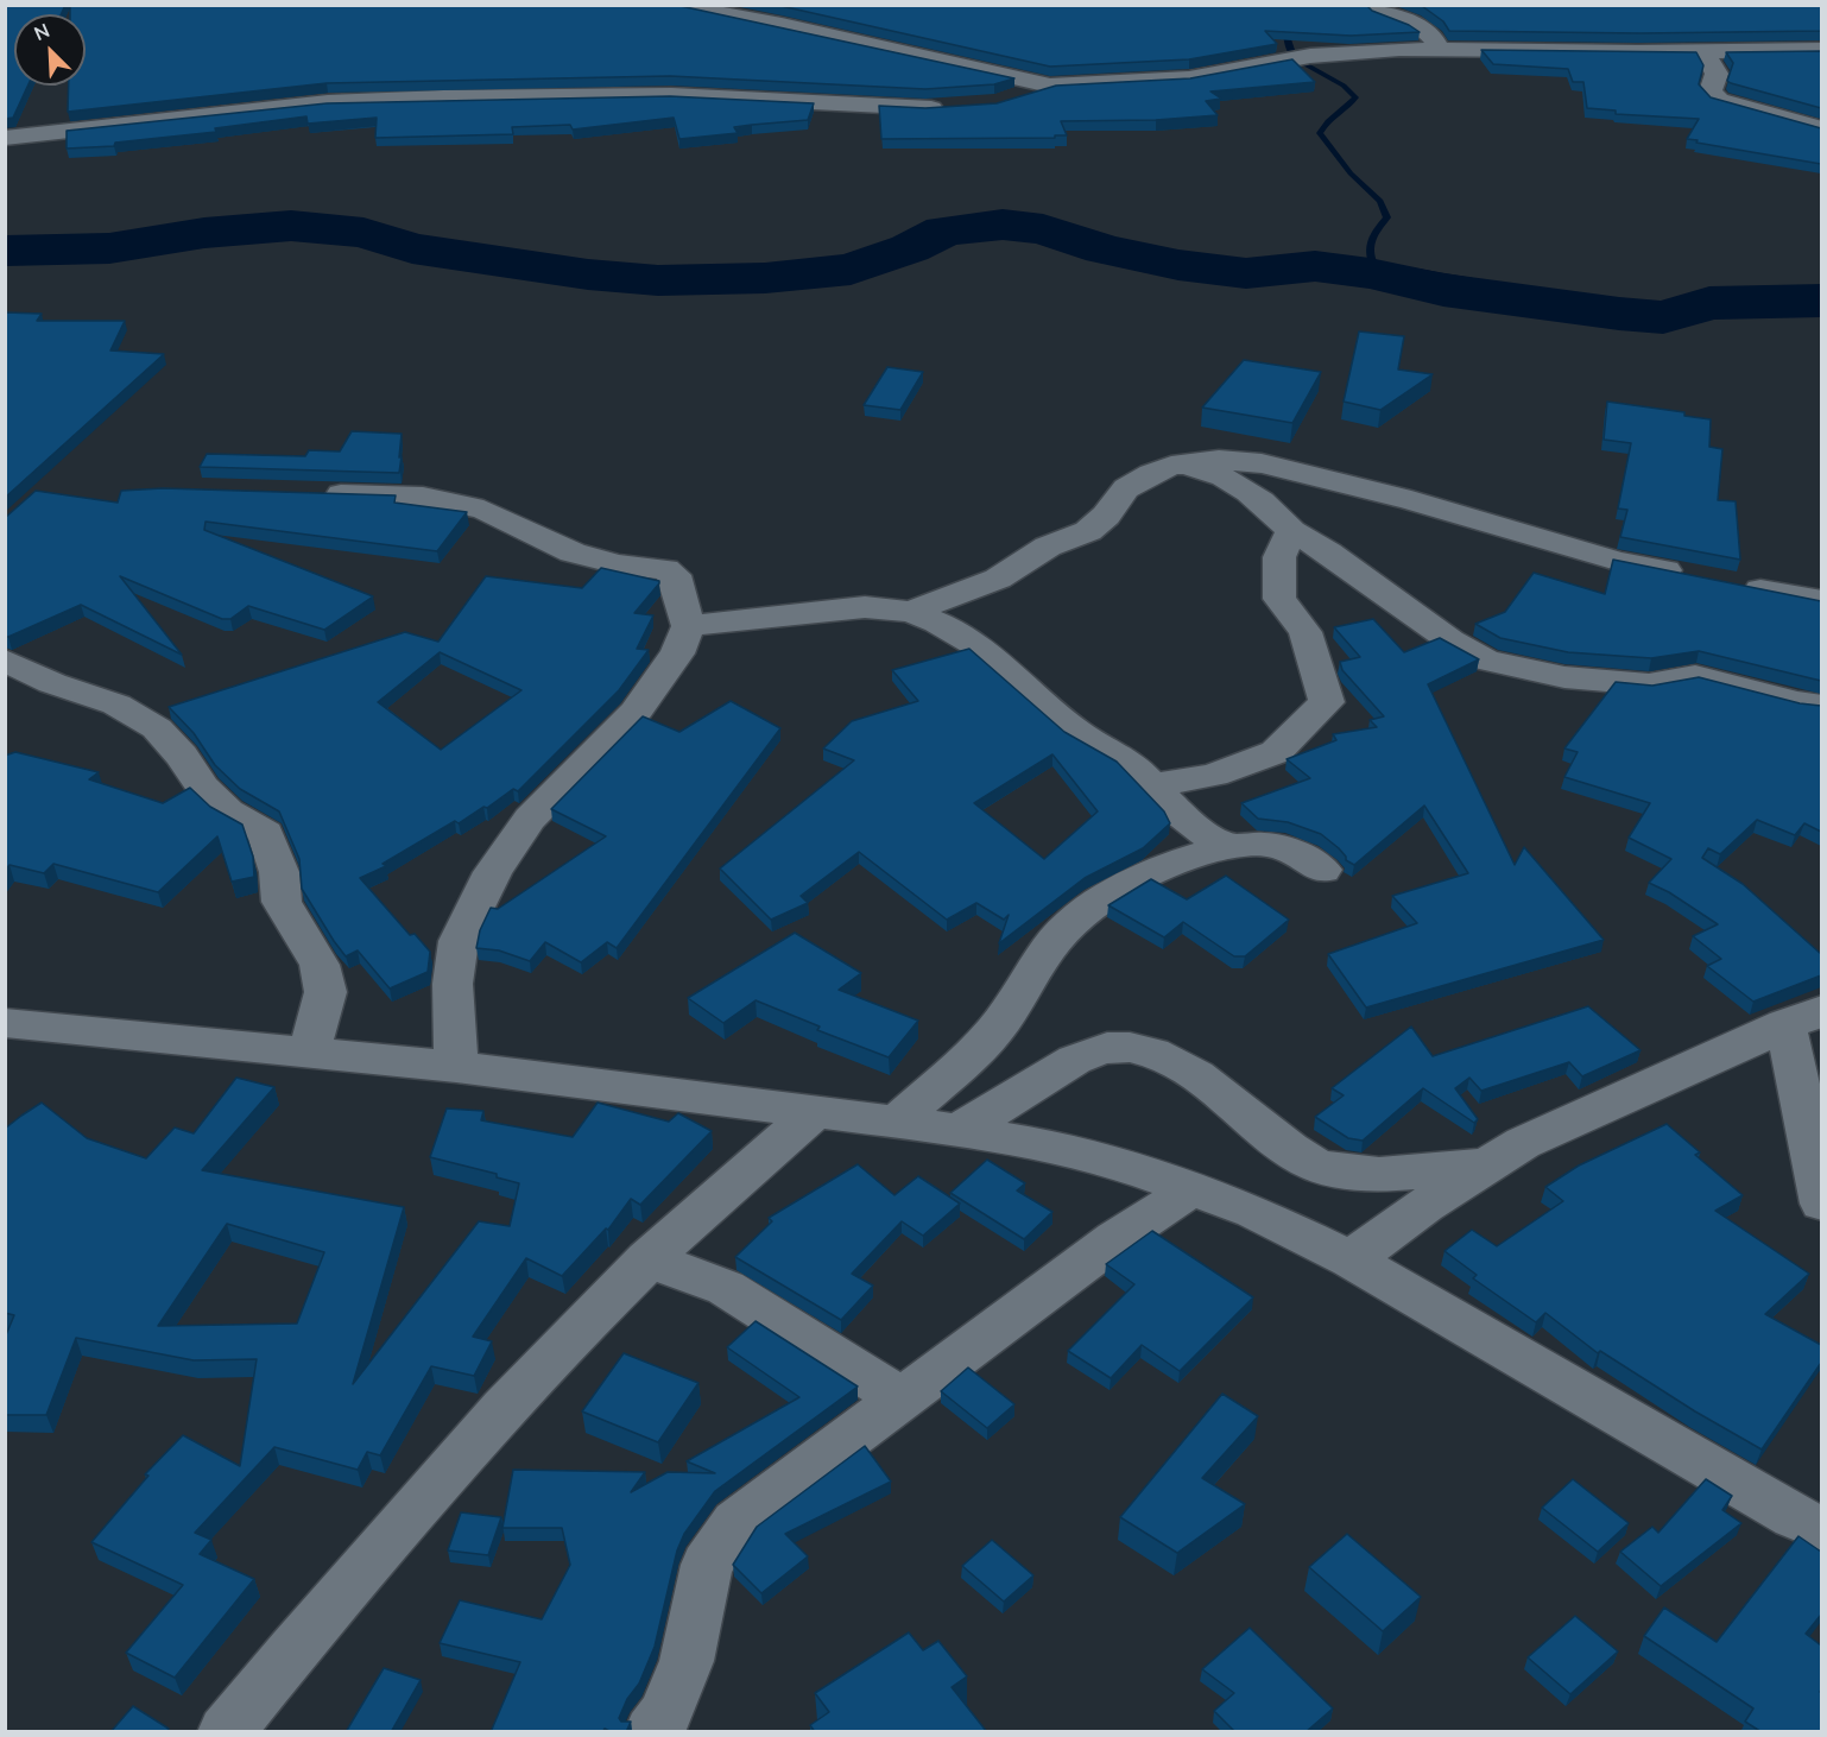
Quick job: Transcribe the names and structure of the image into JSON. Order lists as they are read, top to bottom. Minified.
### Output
{"north":"top left"}
